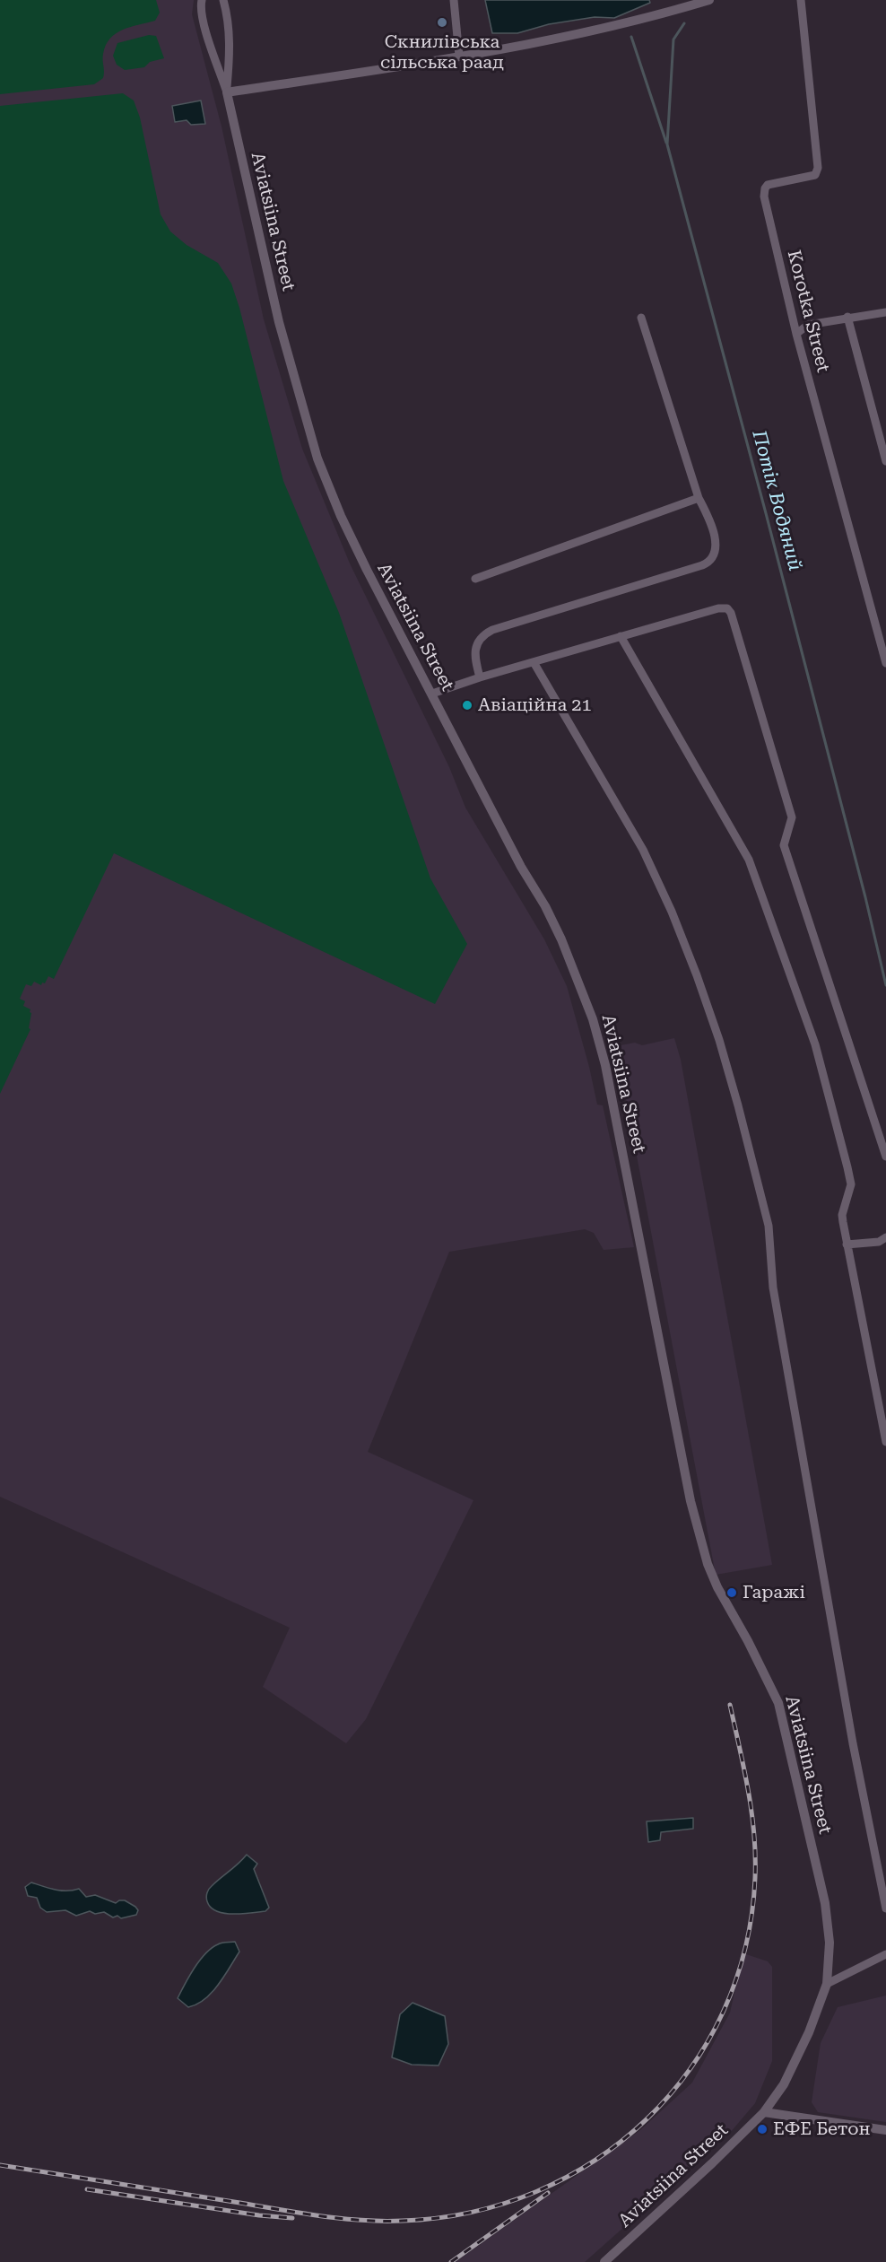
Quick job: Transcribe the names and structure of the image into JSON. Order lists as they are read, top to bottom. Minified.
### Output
{"streets":{"street":["Aviatsiina Street","Korotka Street"]},"water":["Потік Водяний"],"places":["Скнилівська сільська раад","Авіаційна 21","Гаражі","ЕФЕ Бетон"]}
